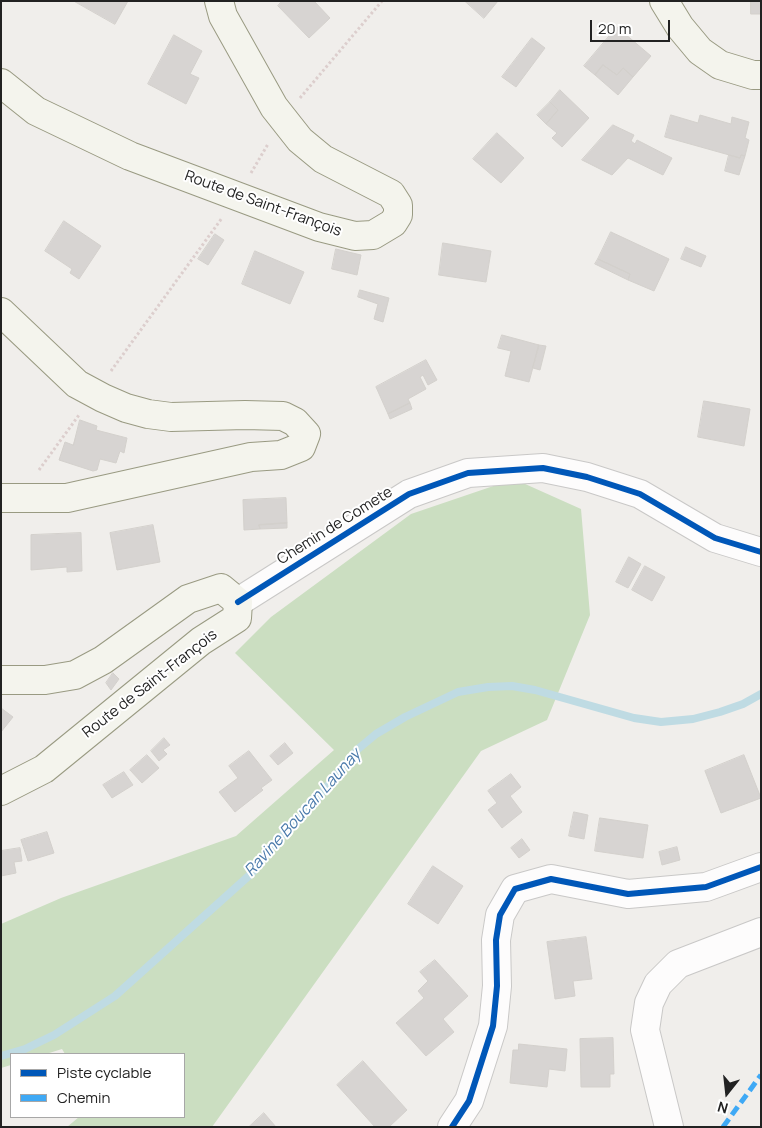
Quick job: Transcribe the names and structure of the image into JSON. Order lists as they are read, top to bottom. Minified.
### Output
{"streets":{"main road":["Route de Saint-François"],"street":["Chemin de Comete"]},"crossings":[["Route de Saint-François","Chemin de Comete"]],"water":["Ravine Boucan Launay"],"legend":["Piste cyclable","Chemin"],"scale_bar":"20 m","north":"bottom"}
